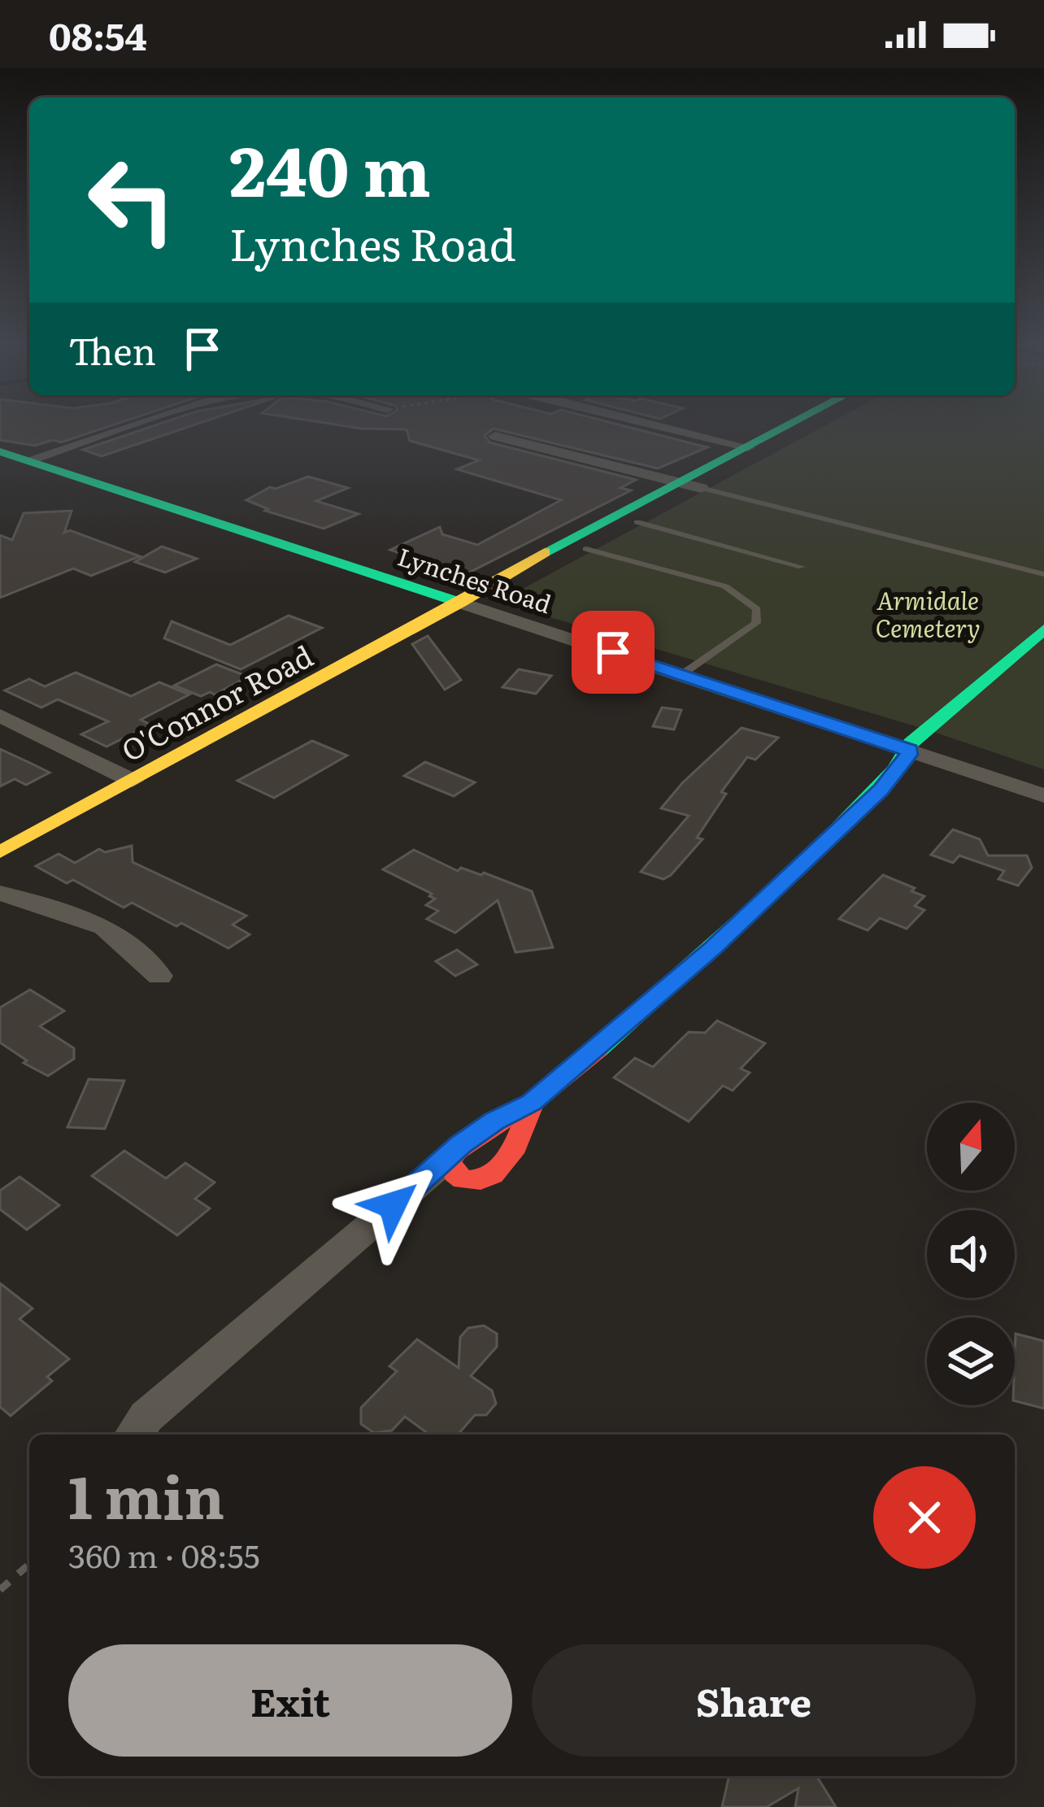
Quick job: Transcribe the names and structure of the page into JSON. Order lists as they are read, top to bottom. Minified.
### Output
{"streets":{"street":["Lynches Road","O'Connor Road"]},"crossings":[["Lynches Road","O'Connor Road"]],"parks":["Armidale Cemetery"],"north":"top","page":{"status":"08:54","turn":["240 m","Lynches Road"],"then":"Then","heading":["1 min","360 m · 08:55"],"buttons":["Exit","Share"]}}
